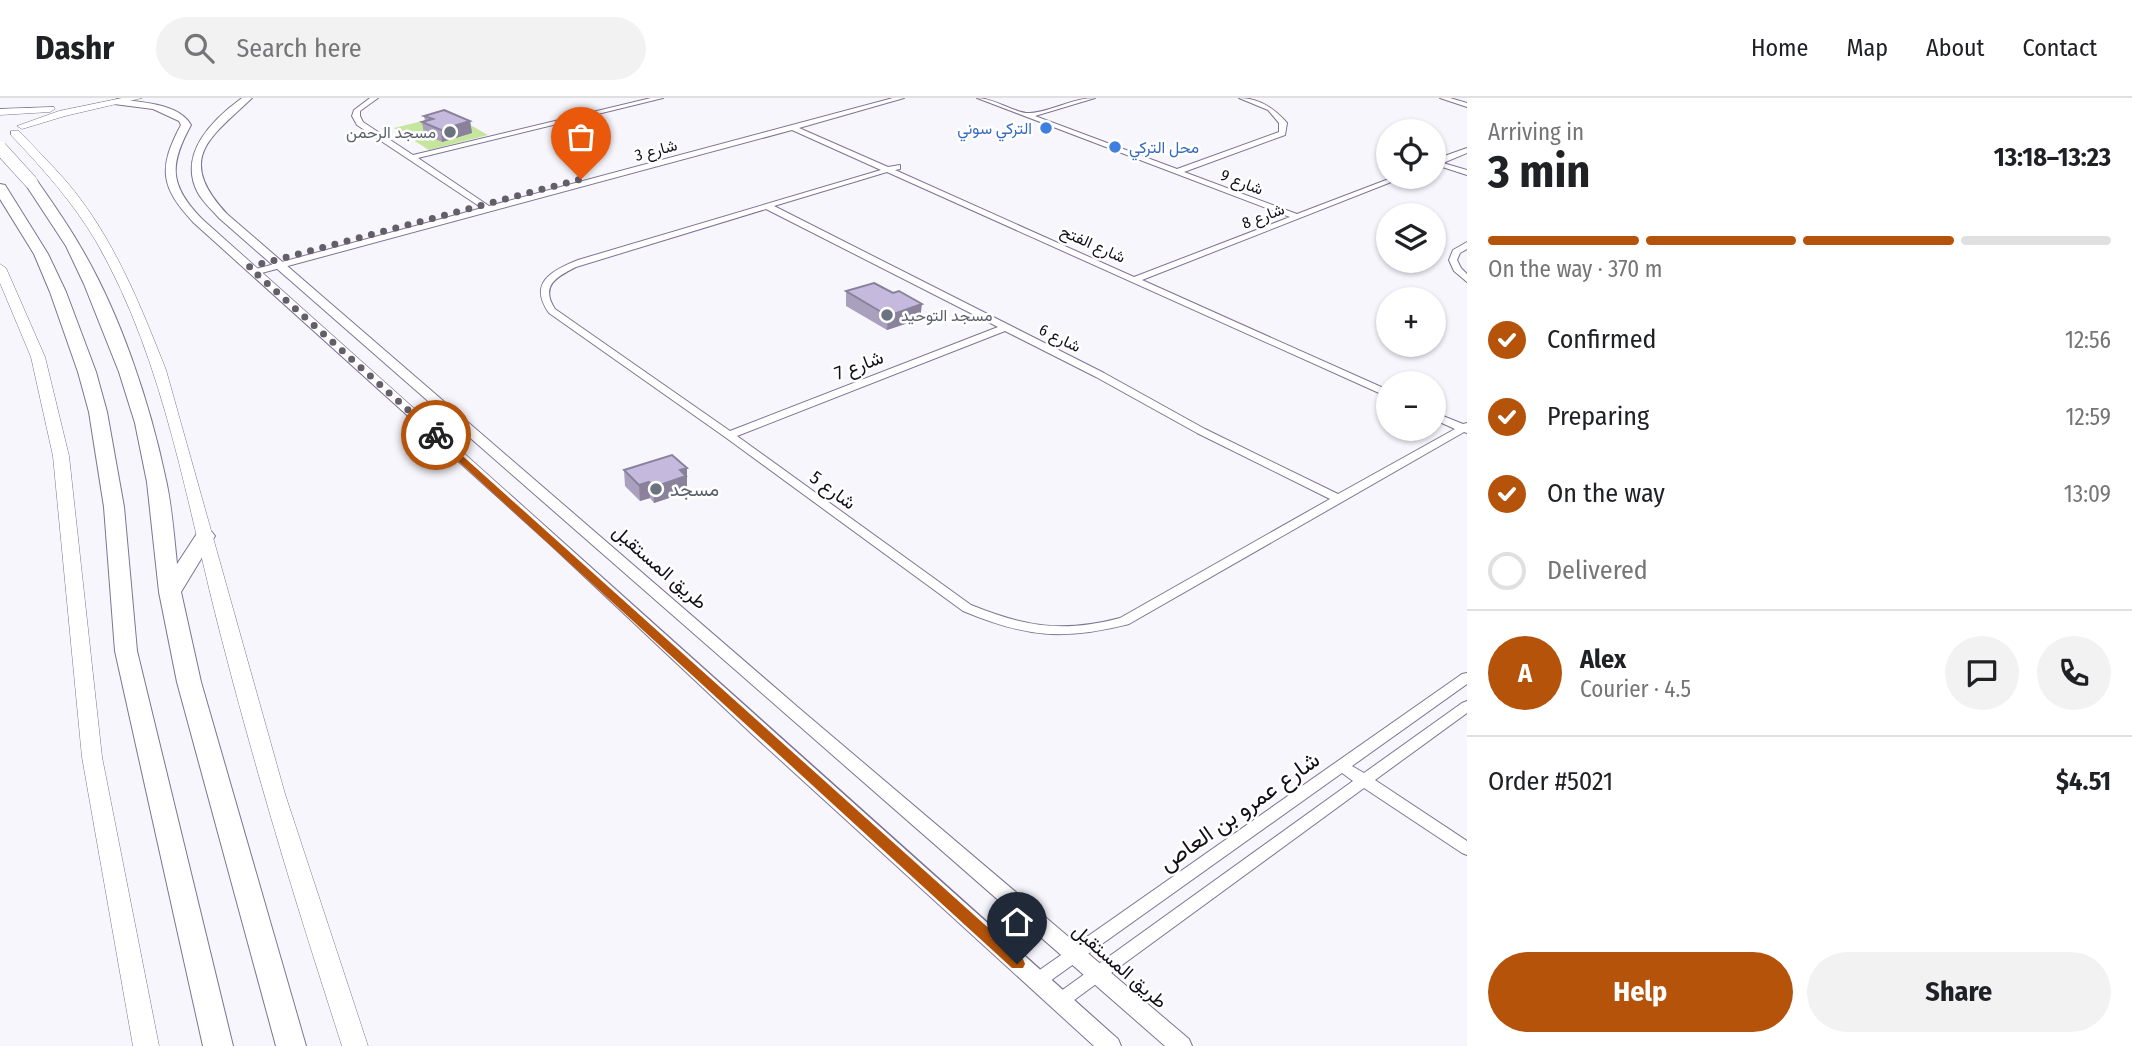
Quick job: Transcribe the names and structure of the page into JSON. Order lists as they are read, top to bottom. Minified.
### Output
{"streets":{"street":["شارع 3","شارع 9","شارع 8","شارع الفتح","شارع 6","شارع 7","شارع 5","طريق المستقبل","شارع عمرو بن العاص"]},"crossings":[["شارع 3","شارع الفتح"],["شارع 3","طريق المستقبل"],["شارع 9","شارع 8"],["شارع 8","شارع الفتح"],["شارع الفتح","شارع 5"],["شارع 6","شارع 7"],["شارع 6","شارع 5"],["شارع 7","شارع 5"],["طريق المستقبل","شارع عمرو بن العاص"]],"places":["التركي سوني","مسجد الرحمن","محل التركي","مسجد التوحيد","مسجد"],"page":{"header":"Dashr","search":"Search here","nav":["Home","Map","About","Contact"],"heading":["3 min","Arriving in","13:18–13:23"],"panel":["Alex","Courier · 4.5","Order #5021","$4.51"],"map_buttons":["+","−"],"bar":"On the way · 370 m","list":[["Confirmed","12:56"],["Preparing","12:59"],["On the way","13:09"],"Delivered"],"round":"A","buttons":["Help","Share"]}}
